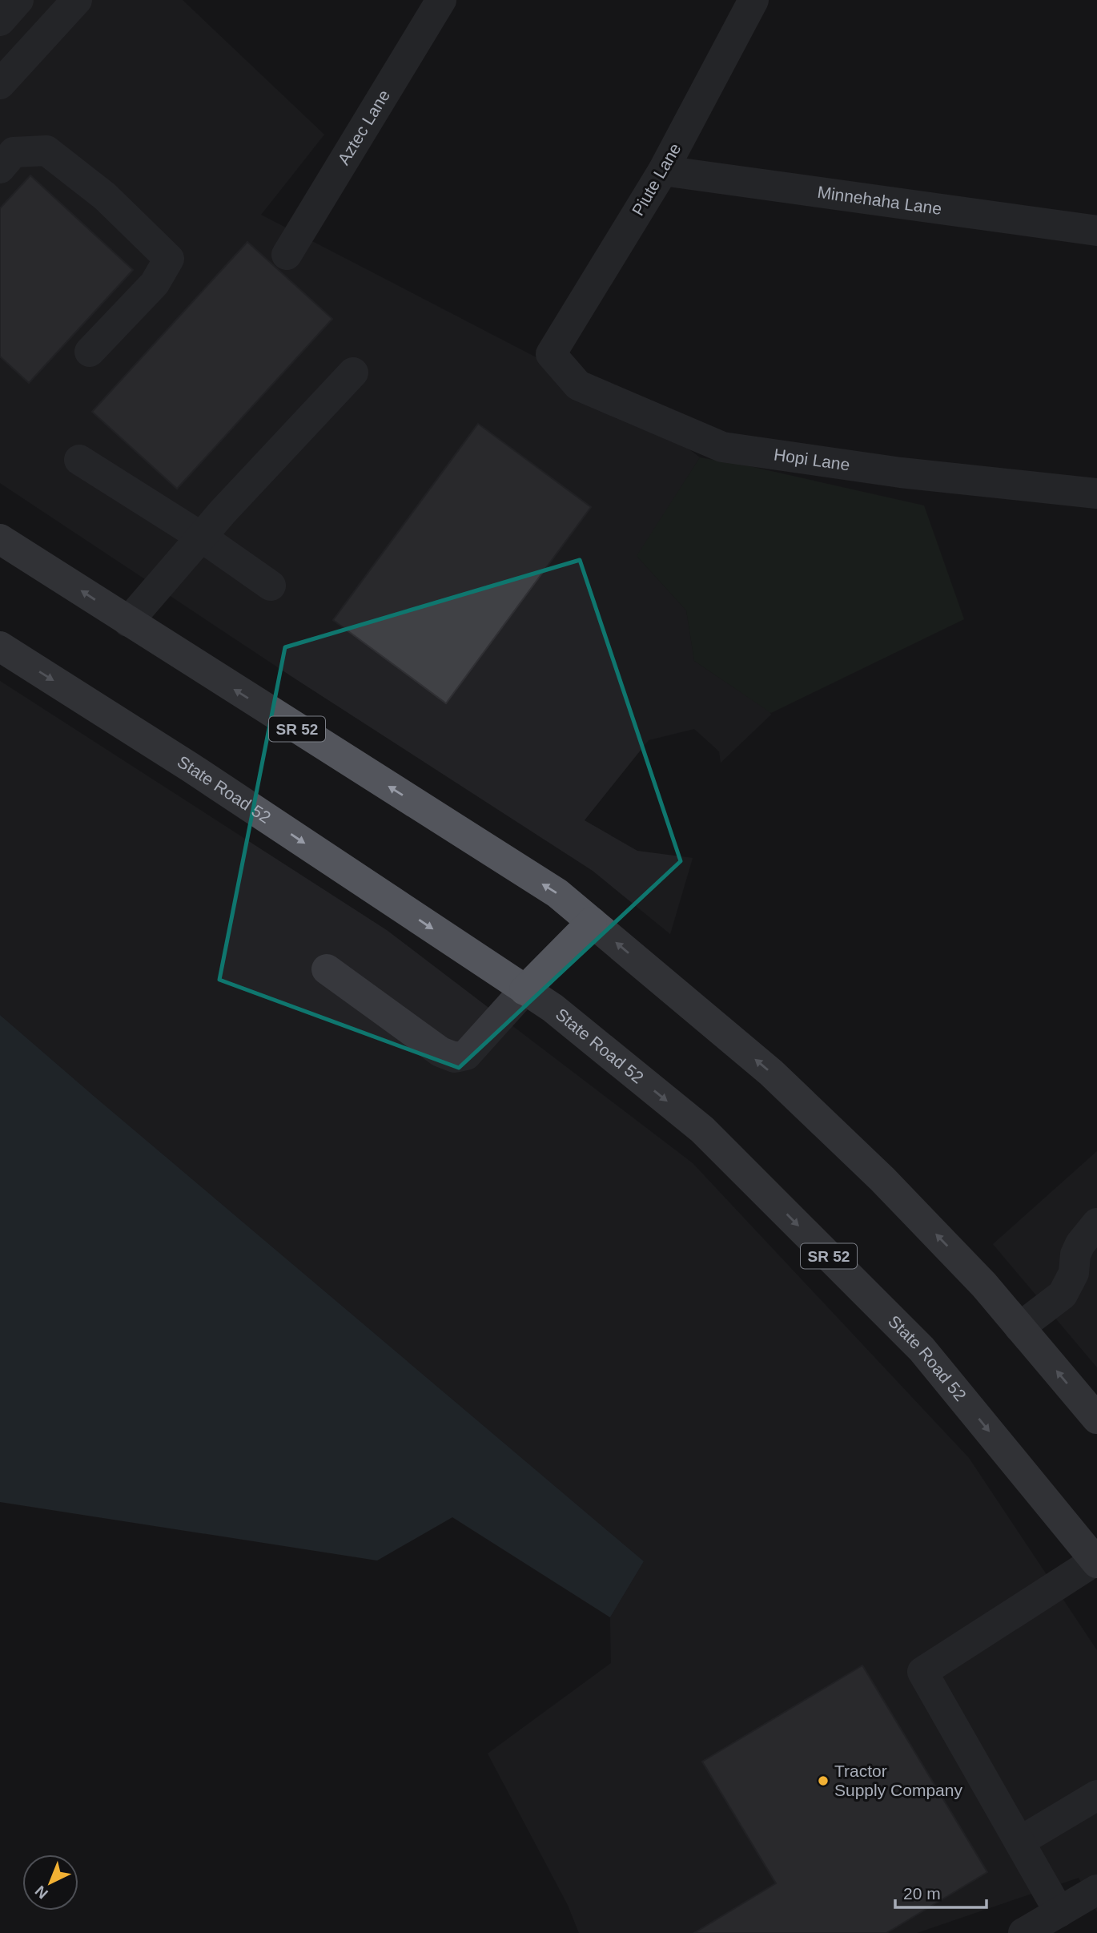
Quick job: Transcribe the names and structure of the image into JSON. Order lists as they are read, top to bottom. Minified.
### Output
{"streets":{"main road":["SR 52","State Road 52"],"street":["Aztec Lane","Piute Lane","Minnehaha Lane","Hopi Lane"]},"crossings":[["Piute Lane","Minnehaha Lane"],["Piute Lane","Hopi Lane"]],"places":["Tractor Supply Company"],"scale_bar":"20 m","north":"bottom left"}
